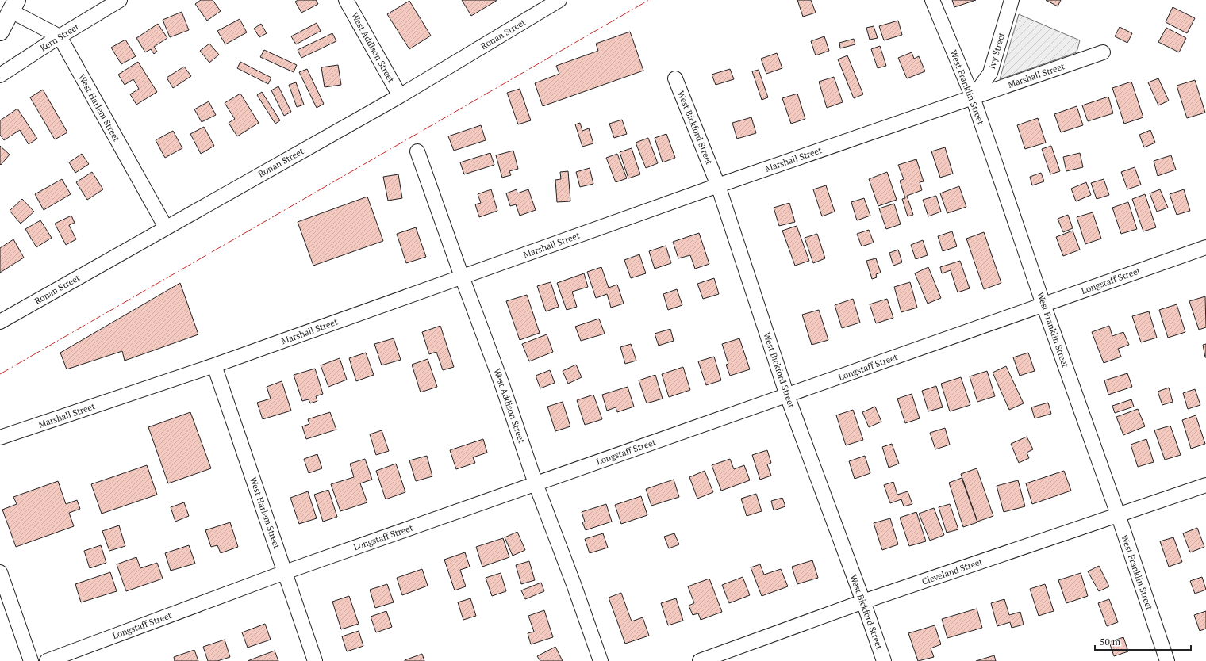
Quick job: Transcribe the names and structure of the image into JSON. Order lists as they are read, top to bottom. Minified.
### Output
{"streets":{"street":["Ronan Street","Kern Street","West Addison Street","Ivy Street","Marshall Street","West Franklin Street","West Harlem Street","West Bickford Street","Longstaff Street","Cleveland Street"]},"crossings":[["Ronan Street","West Addison Street"],["Ronan Street","West Harlem Street"],["Kern Street","West Harlem Street"],["West Addison Street","Marshall Street"],["West Addison Street","Longstaff Street"],["Ivy Street","Marshall Street"],["Ivy Street","West Franklin Street"],["Marshall Street","West Franklin Street"],["Marshall Street","West Harlem Street"],["Marshall Street","West Bickford Street"],["West Franklin Street","Longstaff Street"],["West Franklin Street","Cleveland Street"],["West Harlem Street","Longstaff Street"],["West Bickford Street","Longstaff Street"],["West Bickford Street","Cleveland Street"]],"scale_bar":"50 m"}
